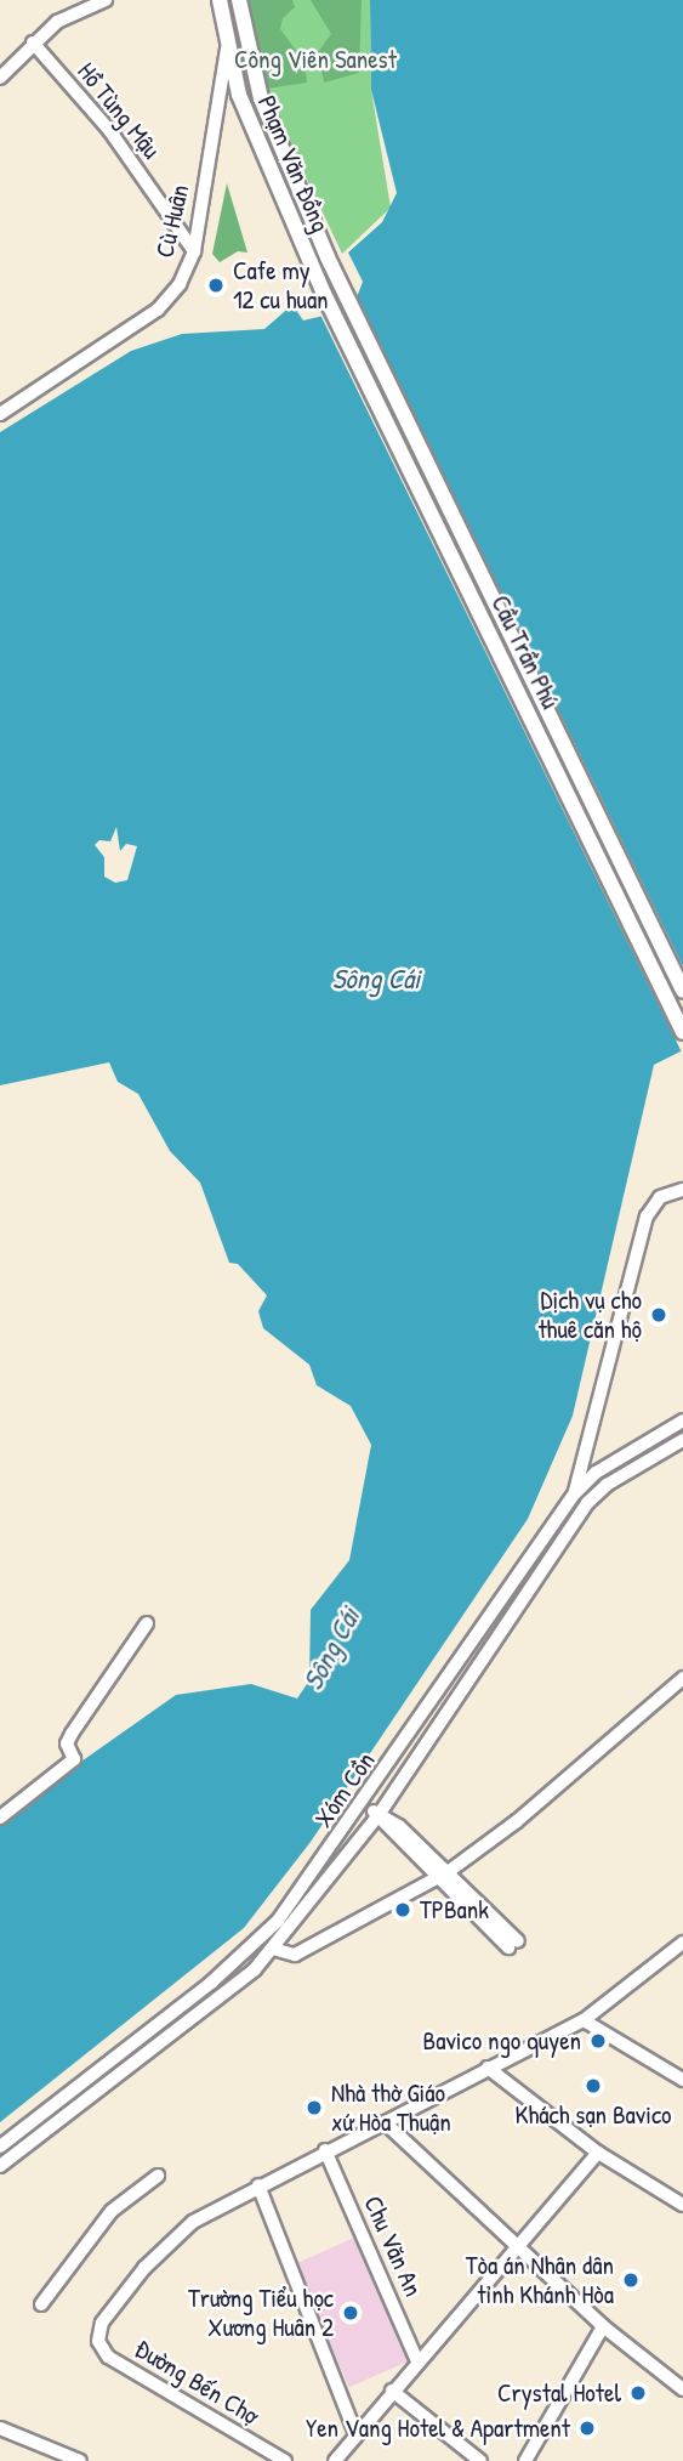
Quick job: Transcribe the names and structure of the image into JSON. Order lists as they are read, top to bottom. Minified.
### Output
{"streets":{"main road":["Phạm Văn Đồng","Cầu Trần Phú"],"street":["Hồ Tùng Mậu","Cù Huân","Xóm Cồn","Chu Văn An","Đường Bến Chợ"]},"crossings":[["Hồ Tùng Mậu","Cù Huân"],["Phạm Văn Đồng","Cù Huân"],["Phạm Văn Đồng","Cầu Trần Phú"]],"water":["Sông Cái"],"parks":["Công Viên Sanest"],"places":["Cafe my 12 cu huan","Dịch vụ cho thuê căn hộ","TPBank","Bavico ngo quyen","Khách sạn Bavico","Nhà thờ Giáo xứ Hòa Thuận","Tòa án Nhân dân tỉnh Khánh Hòa","Trường Tiểu học Xương Huân 2","Crystal Hotel","Yen Vang Hotel & Apartment"]}
